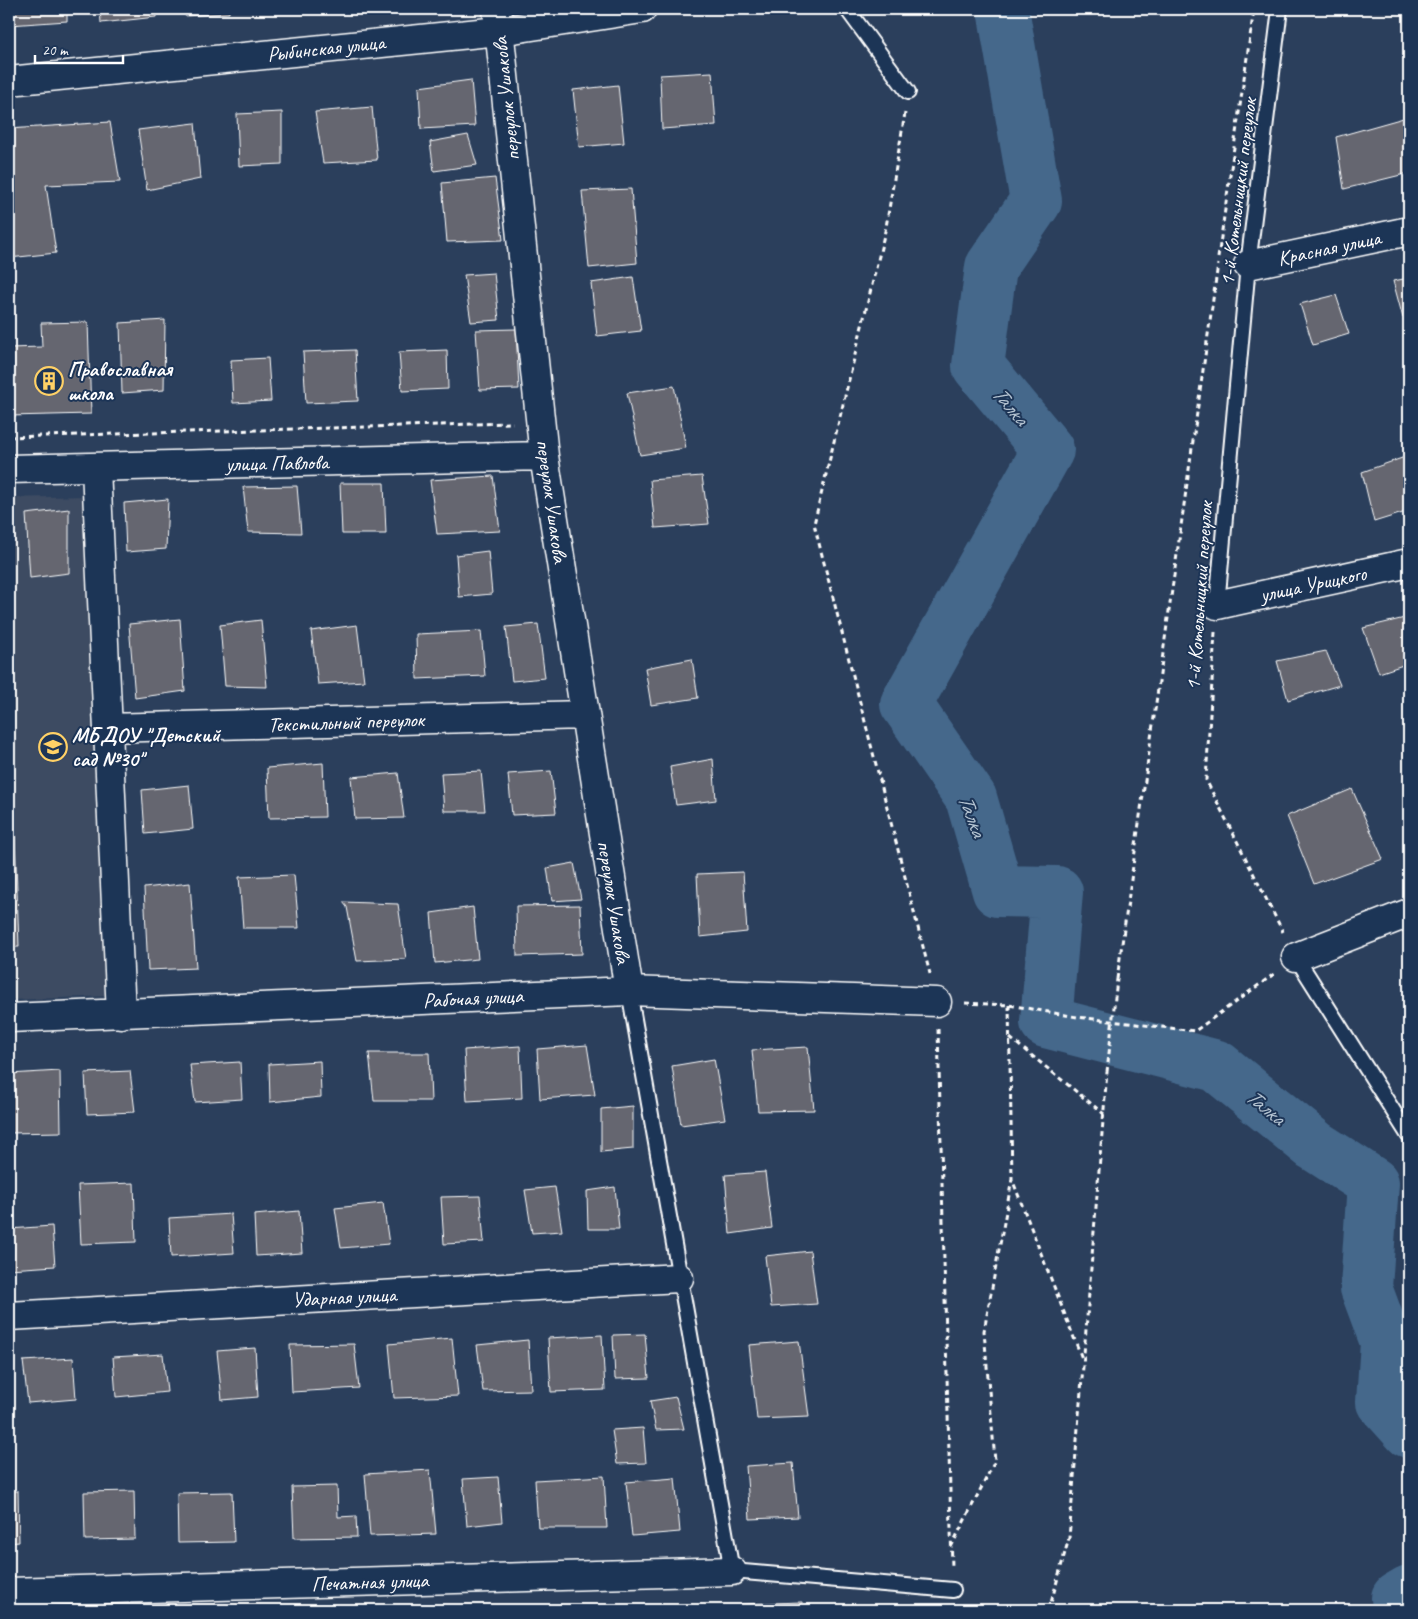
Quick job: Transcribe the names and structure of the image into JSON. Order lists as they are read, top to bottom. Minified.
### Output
{"streets":{"street":["Рыбинская улица","переулок Ушакова","Красная улица","улица Павлова","улица Урицкого","Текстильный переулок","Рабочая улица","Ударная улица","Печатная улица"],"lane":["1-й Котельницкий переулок"]},"crossings":[["Рыбинская улица","переулок Ушакова"],["переулок Ушакова","улица Павлова"],["переулок Ушакова","Текстильный переулок"],["переулок Ушакова","Рабочая улица"],["1-й Котельницкий переулок","Красная улица"],["1-й Котельницкий переулок","улица Урицкого"]],"water":["Талка"],"places":{"building":["Православная школа"],"school or university":["МБДОУ \"Детский сад №30\""]},"scale_bar":"20 m"}
